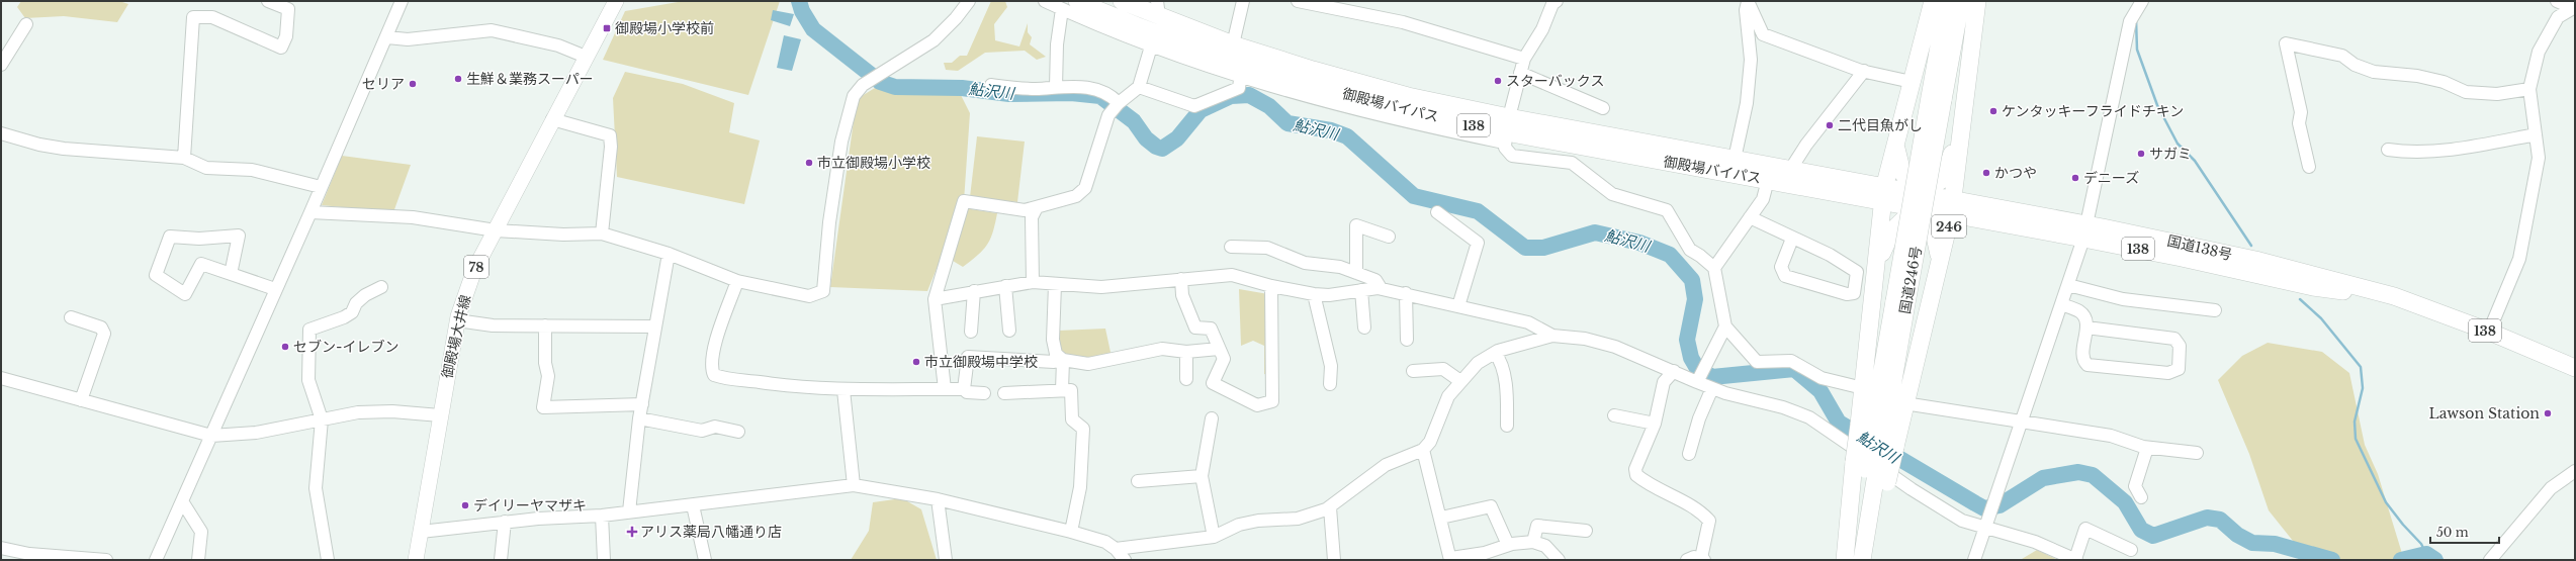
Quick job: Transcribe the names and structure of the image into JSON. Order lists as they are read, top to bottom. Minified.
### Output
{"streets":{"highway":["御殿場バイパス","138","246","国道138号","国道246号"],"main road":["78","御殿場大井線"]},"crossings":[["御殿場バイパス","246"],["246","国道138号"],["246","国道246号"]],"water":["鮎沢川"],"places":{"transit":["御殿場小学校前"],"other":["生鮮＆業務スーパー","スターバックス","セリア","ケンタッキーフライドチキン","二代目魚がし","サガミ","市立御殿場小学校","かつや","デニーズ","セブン-イレブン","市立御殿場中学校","Lawson Station","デイリーヤマザキ"],"health":["アリス薬局八幡通り店"]},"scale_bar":"50 m"}
